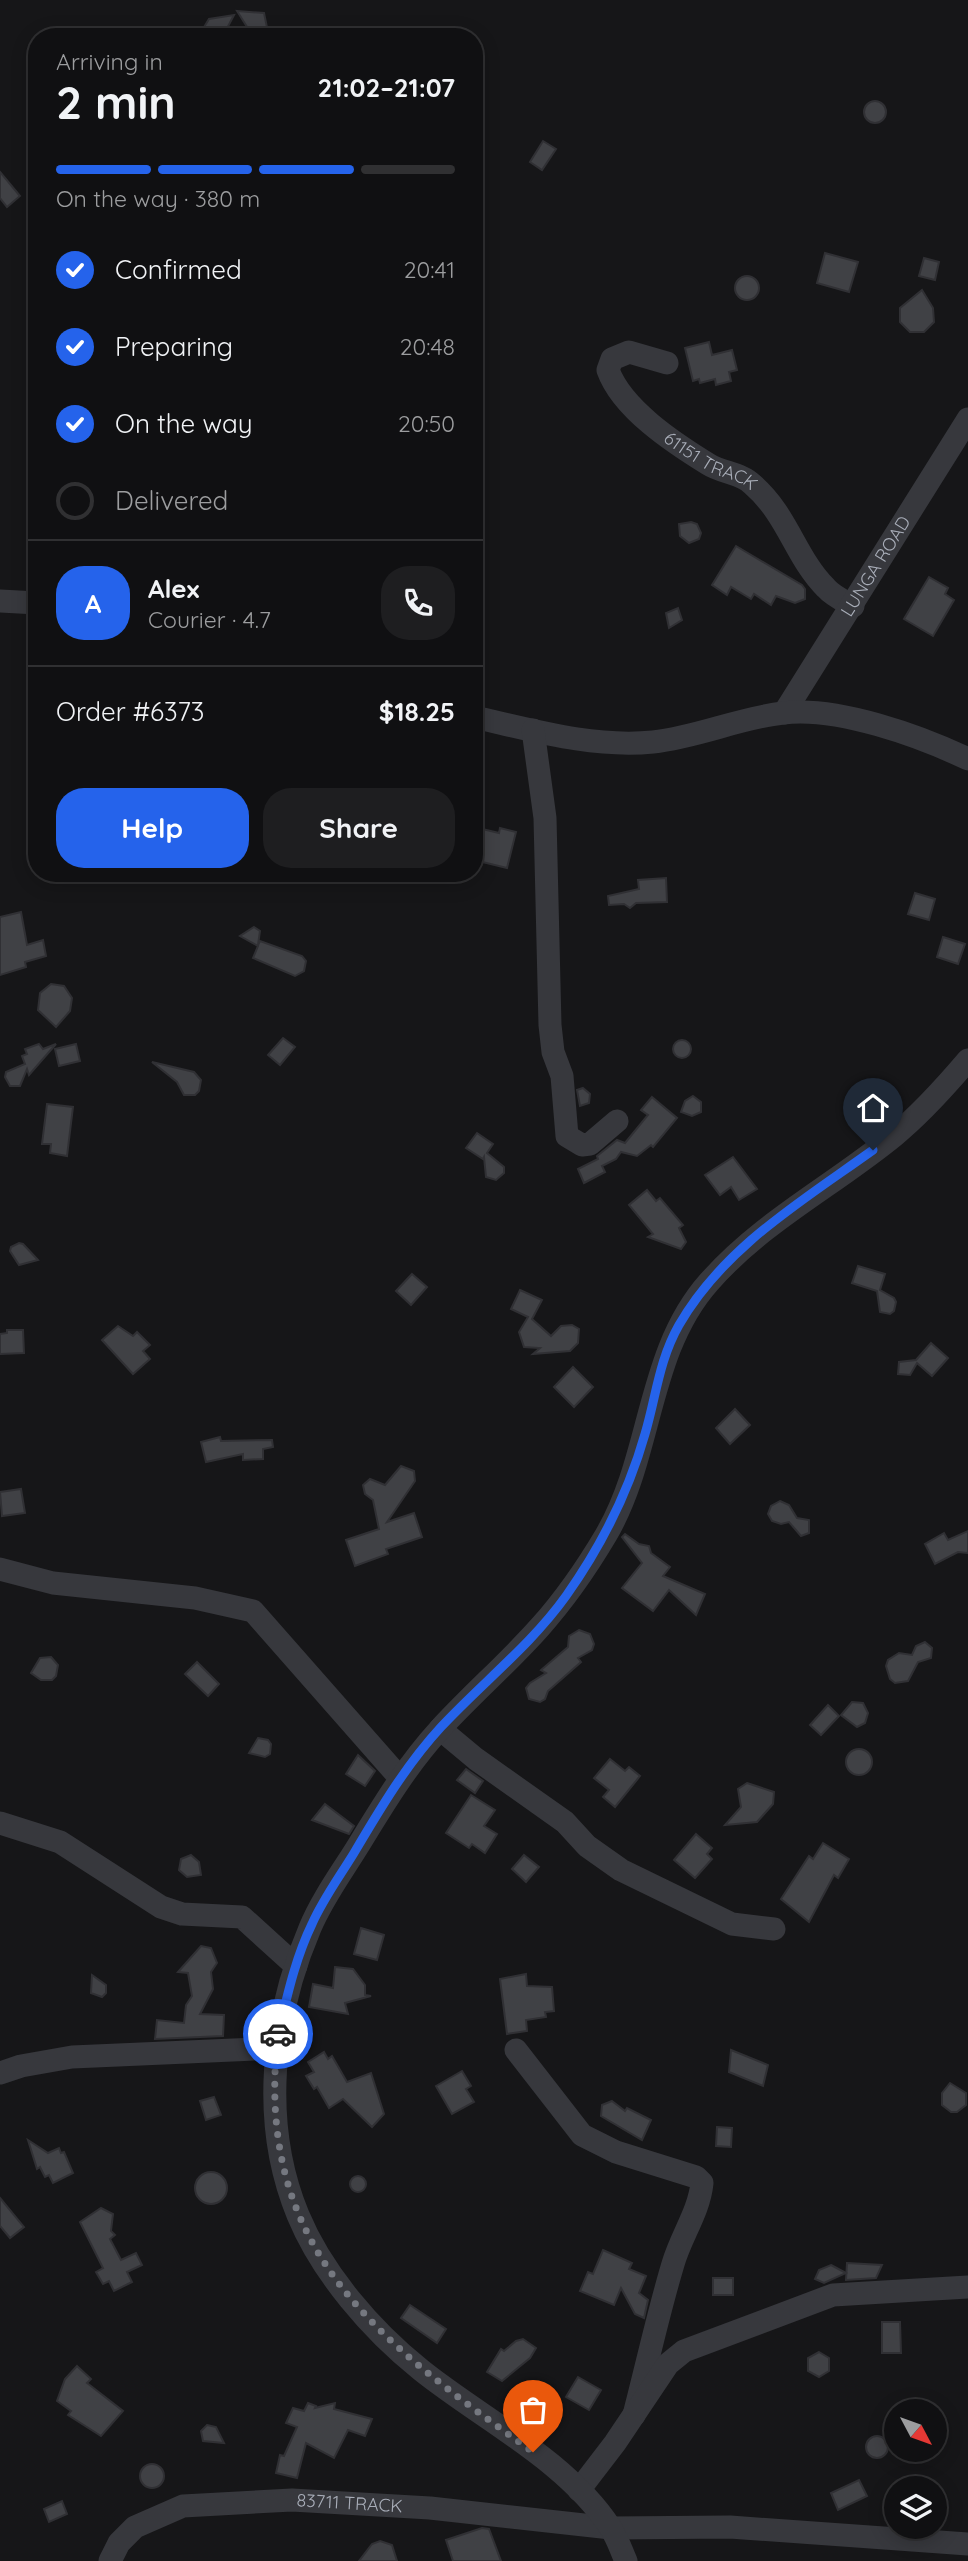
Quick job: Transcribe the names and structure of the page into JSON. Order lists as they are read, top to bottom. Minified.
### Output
{"streets":{"street":["61151 TRACK","LUNGA ROAD","83711 TRACK"]},"crossings":[["61151 TRACK","LUNGA ROAD"]],"north":"bottom right","page":{"heading":["2 min","Arriving in","21:02–21:07"],"panel":["Alex","Courier · 4.7","Order #6373","$18.25"],"bar":"On the way · 380 m","list":[["Confirmed","20:41"],["Preparing","20:48"],["On the way","20:50"],"Delivered"],"round":"A","buttons":["Help","Share"]}}
